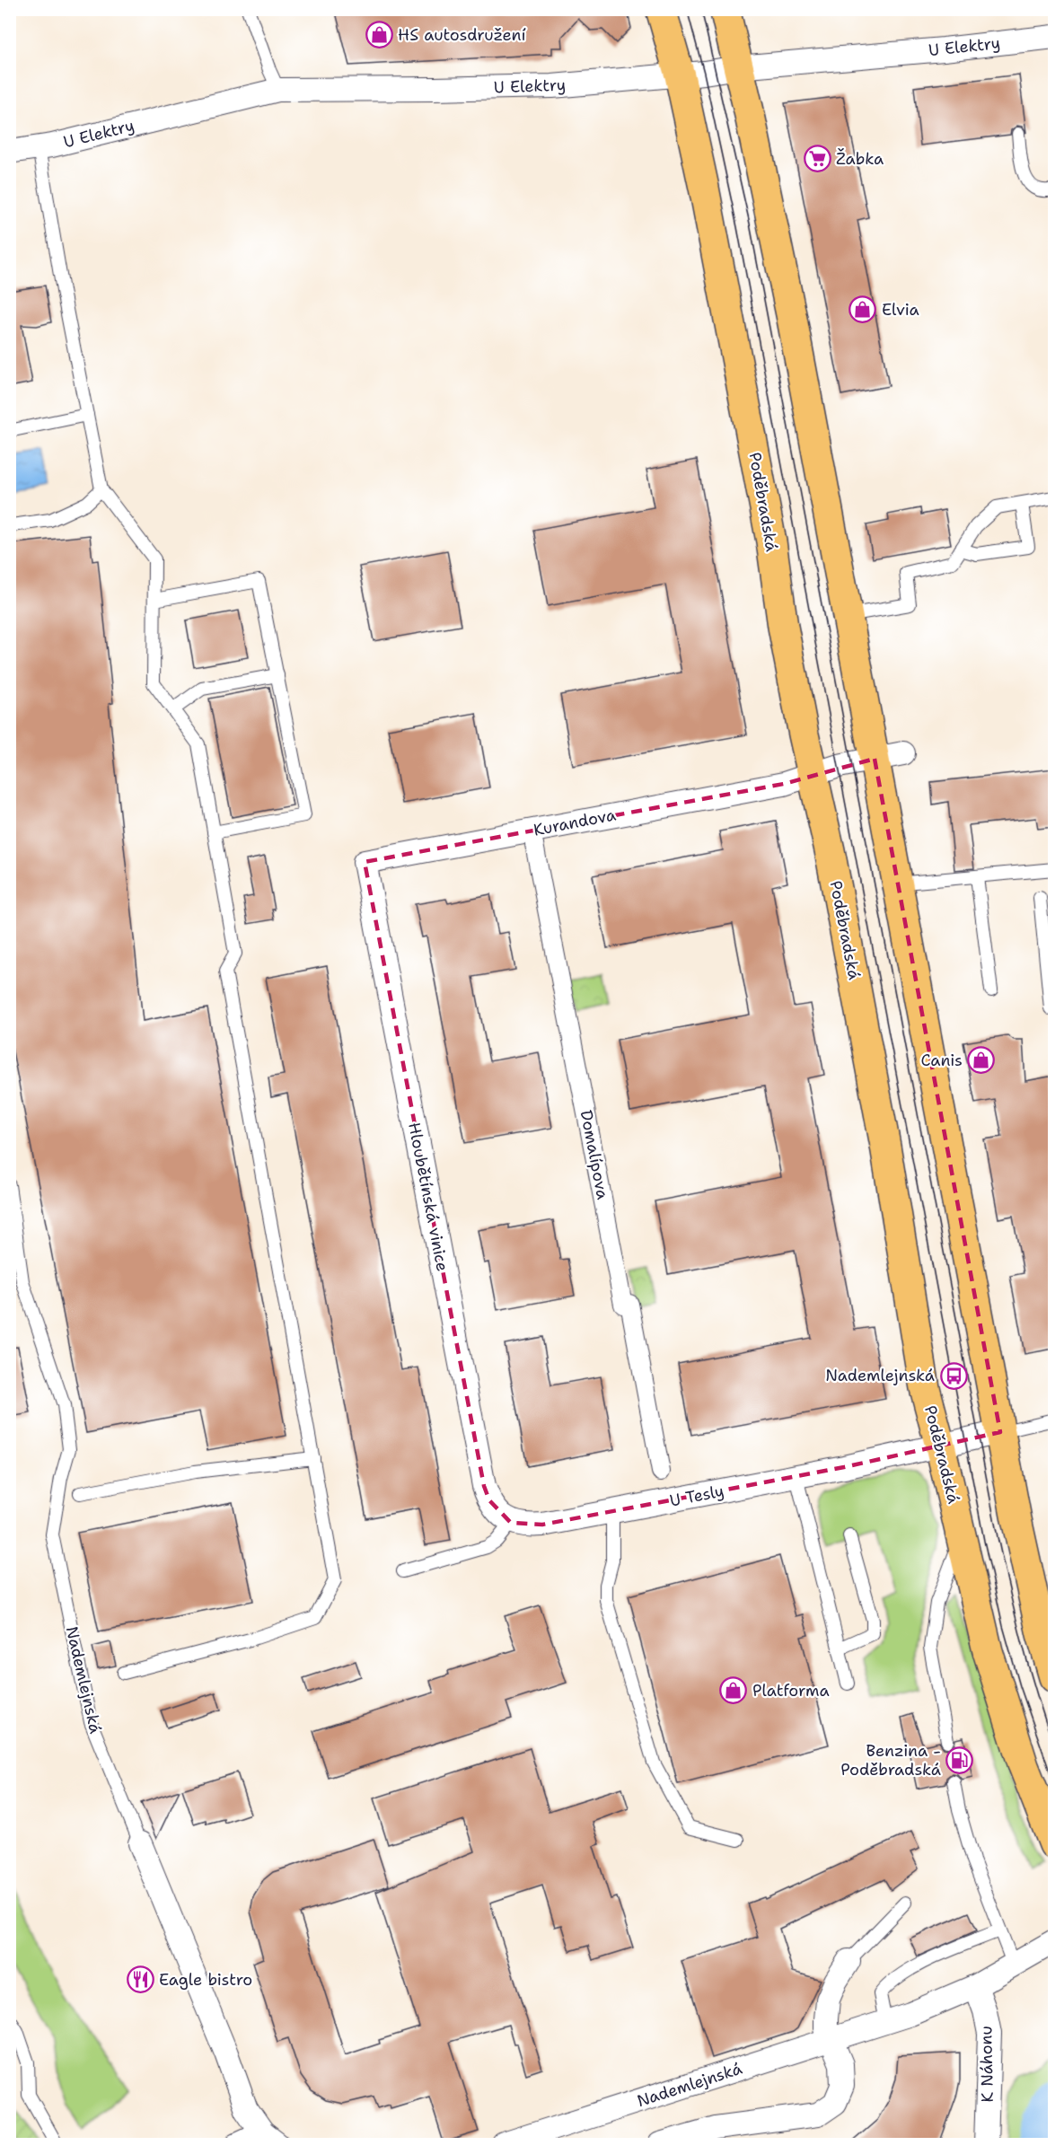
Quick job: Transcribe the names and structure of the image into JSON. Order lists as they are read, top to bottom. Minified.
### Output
{"streets":{"main road":["Poděbradská"],"street":["U Elektry","Kurandova","Domalípova","Hloubětínská vinice","U Tesly","Nademlejnská","K Náhonu"]},"crossings":[["U Elektry","Poděbradská"],["Poděbradská","Kurandova"],["Poděbradská","U Tesly"],["Kurandova","Domalípova"],["Kurandova","Hloubětínská vinice"],["Hloubětínská vinice","U Tesly"],["Nademlejnská","K Náhonu"]],"places":{"shop":["HS autosdružení","Elvia","Canis","Platforma"],"supermarket":["Žabka"],"bus stop":["Nademlejnská"],"fuel station":["Benzina - Poděbradská"],"restaurant":["Eagle bistro"]}}
